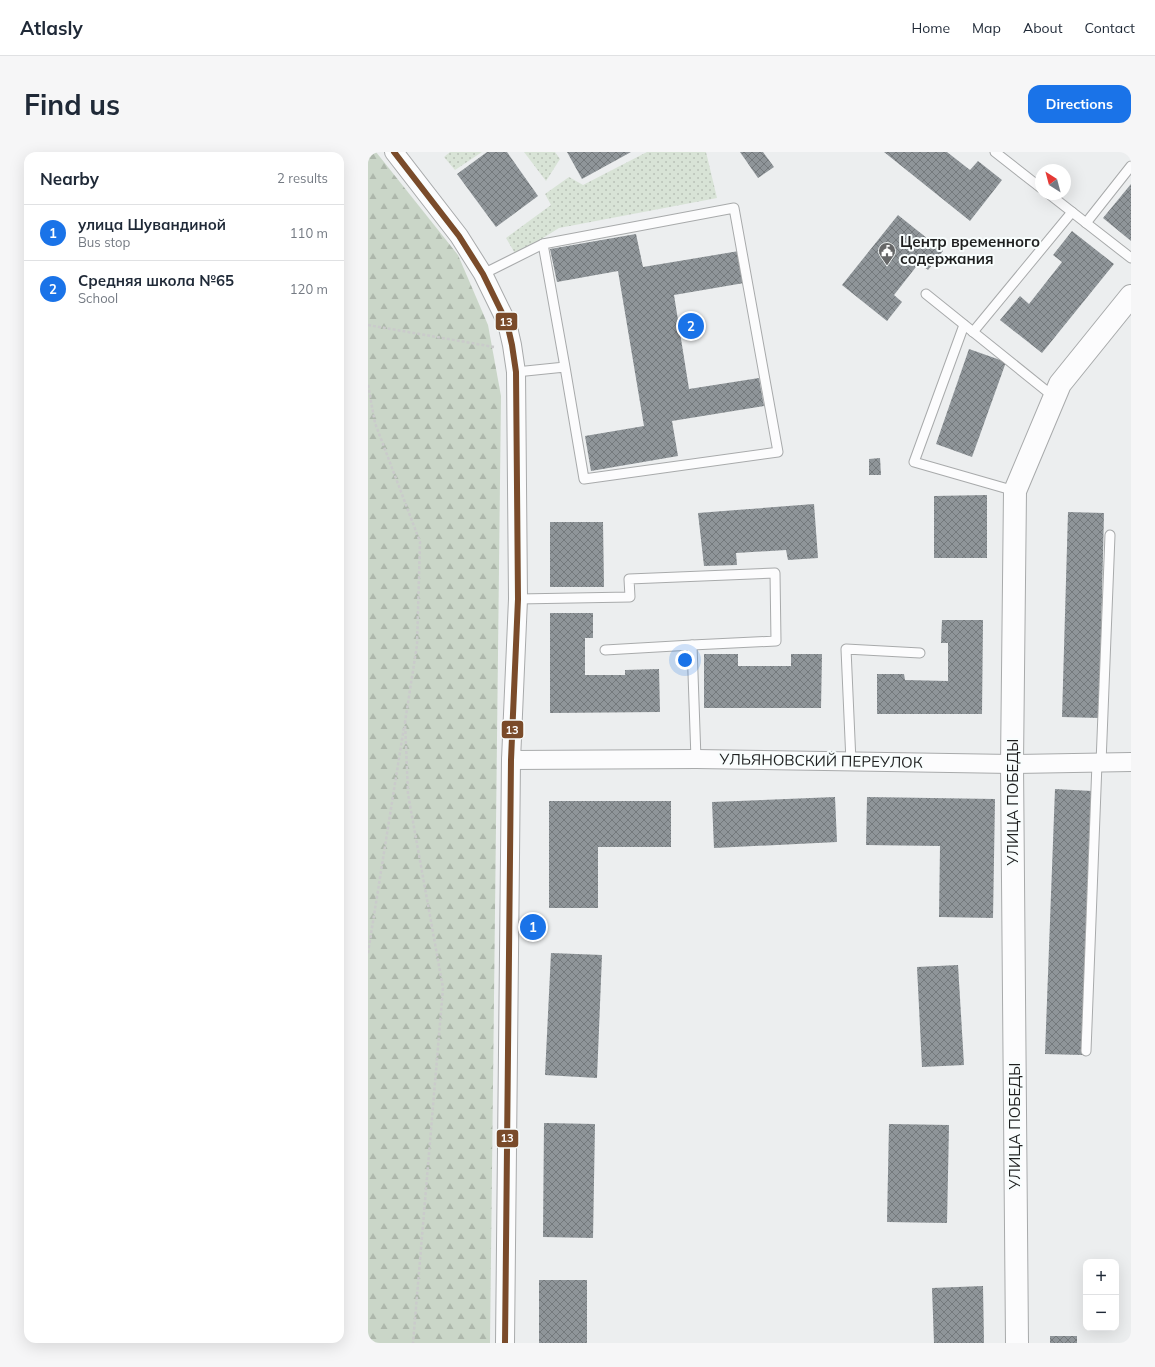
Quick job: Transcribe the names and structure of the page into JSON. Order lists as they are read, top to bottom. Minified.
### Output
{"streets":{"street":["УЛЬЯНОВСКИЙ ПЕРЕУЛОК","УЛИЦА ПОБЕДЫ"]},"crossings":[["УЛЬЯНОВСКИЙ ПЕРЕУЛОК","УЛИЦА ПОБЕДЫ"]],"places":{"public building":["Центр временного содержания"]},"lines":["transit line 13"],"north":"top left","page":{"header":"Atlasly","nav":["Home","Map","About","Contact"],"buttons":"Directions","title":"Find us","heading":["Nearby","2 results"],"list":[{"mark":"1","name":"улица Шувандиной","note":"Bus stop","value":"110 m"},{"mark":"2","name":"Средняя школа №65","note":"School","value":"120 m"}],"pins":["2","1"],"map_buttons":["+","−"]}}
